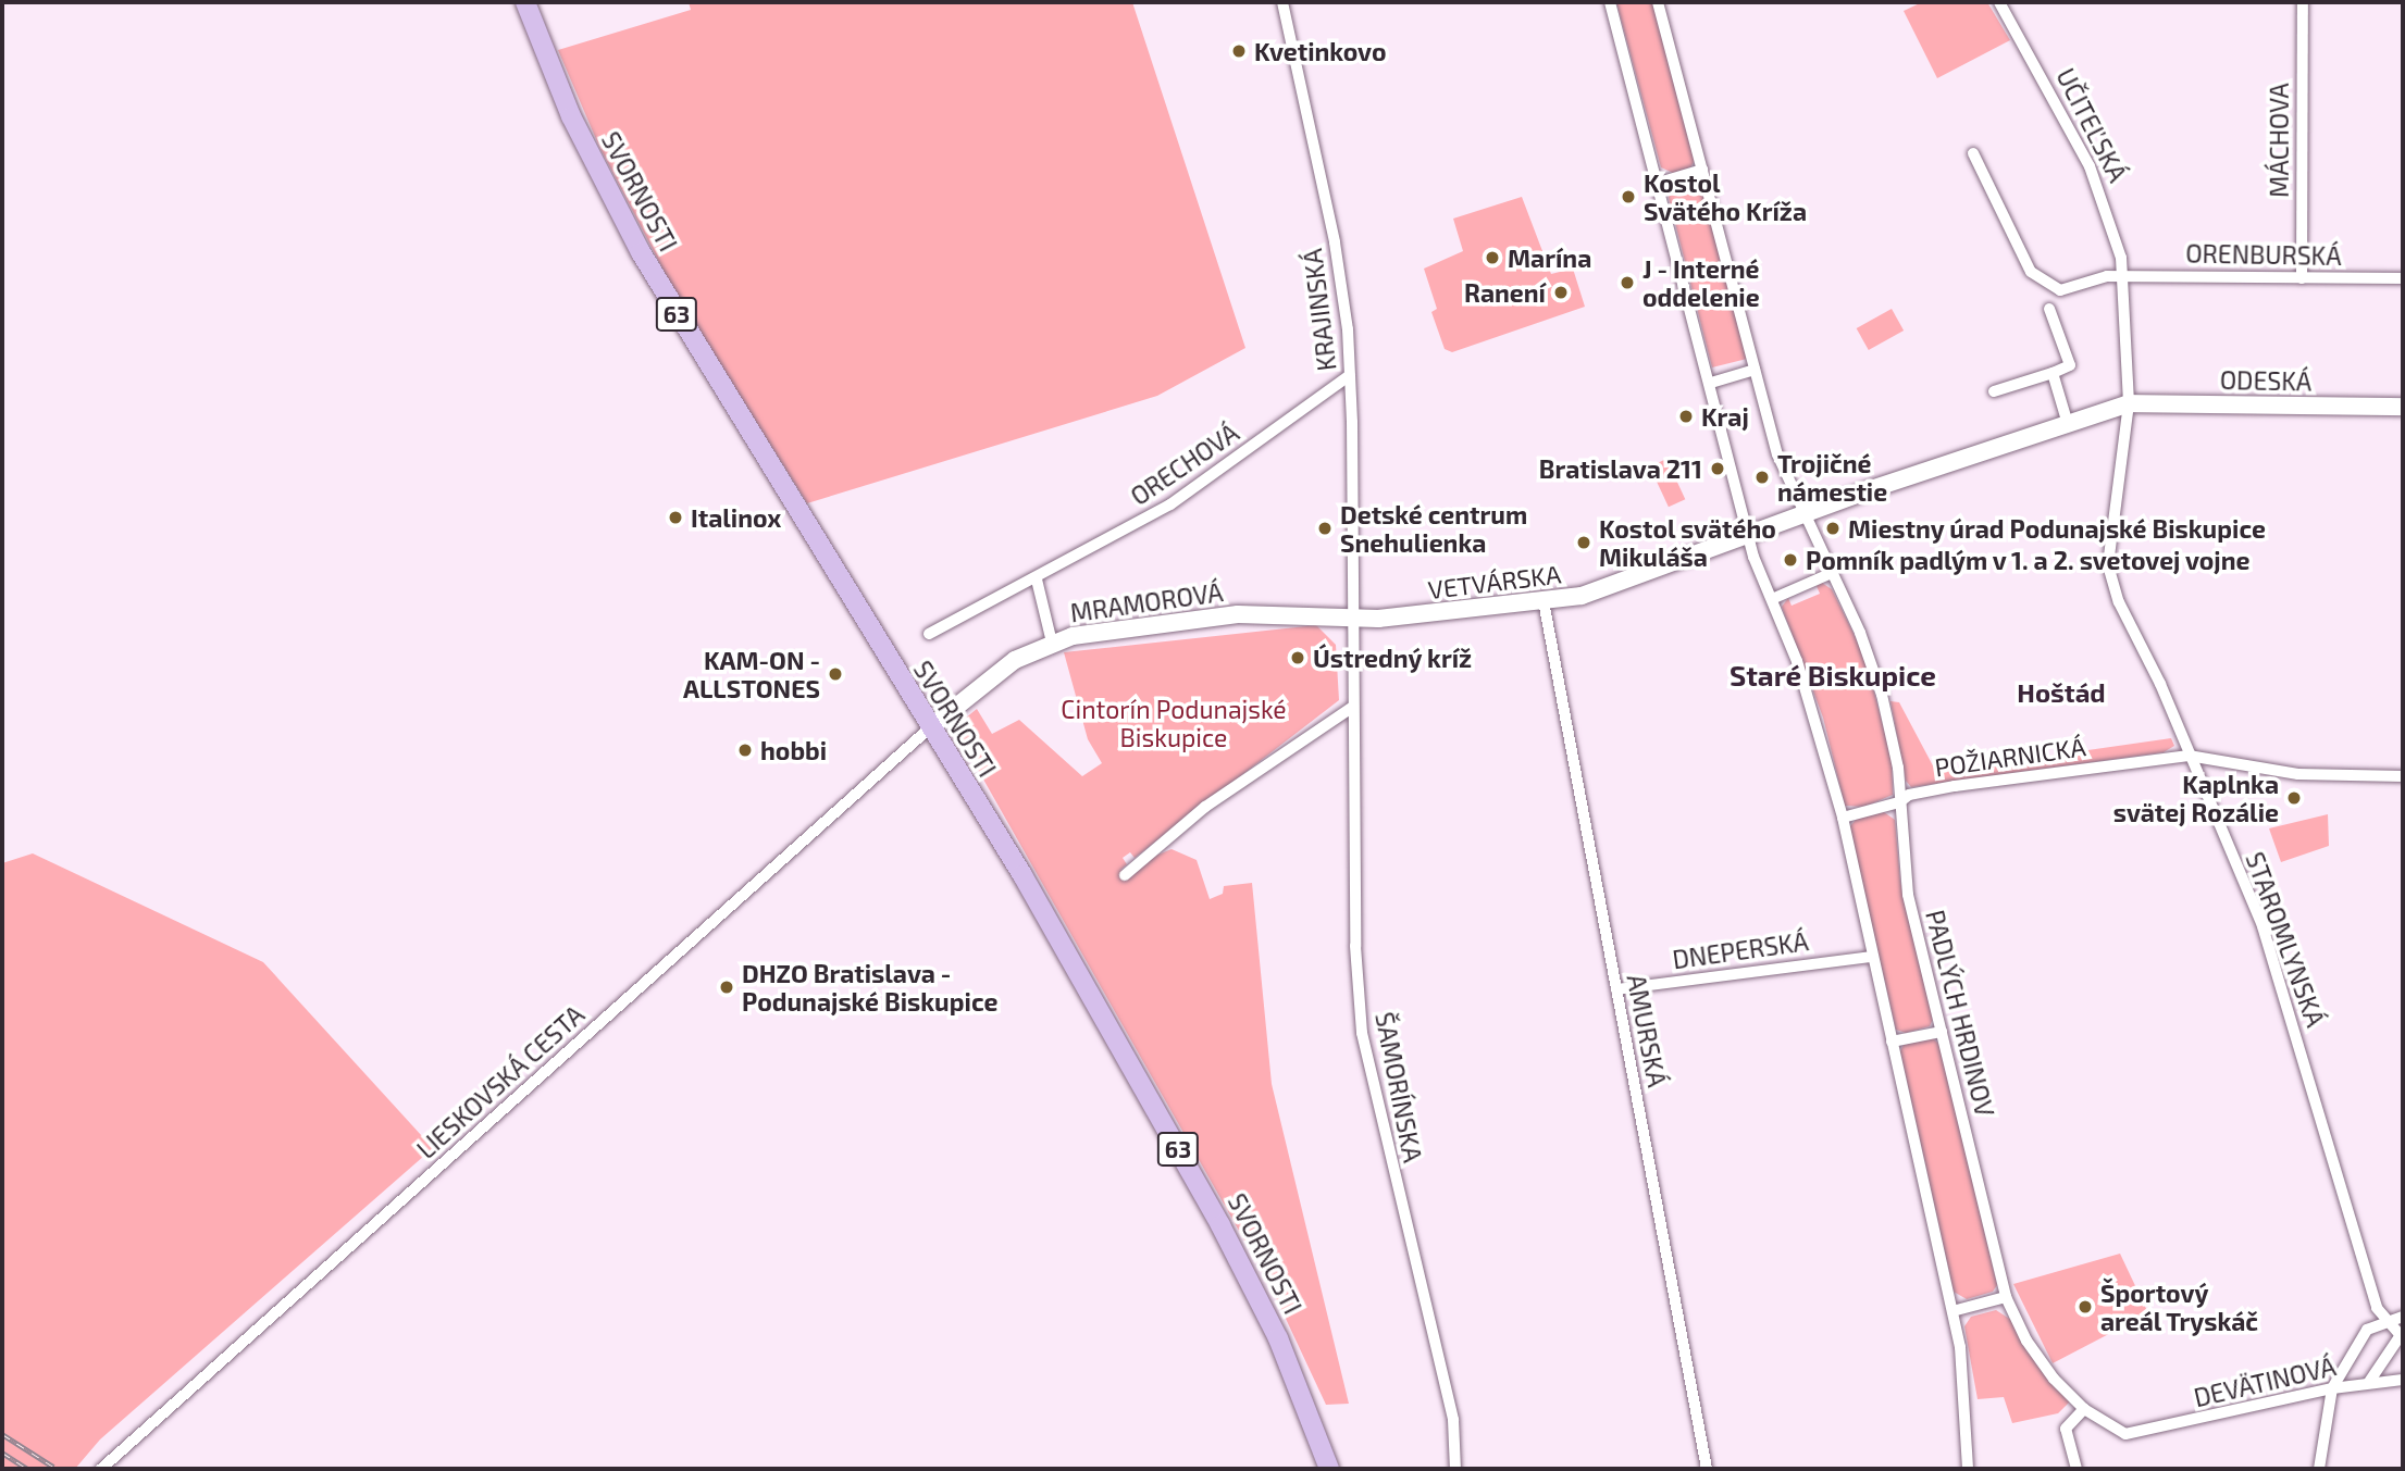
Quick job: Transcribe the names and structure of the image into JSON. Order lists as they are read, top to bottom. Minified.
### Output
{"streets":{"main road":["SVORNOSTI","63"],"street":["UČITEĽSKÁ","MÁCHOVA","ORENBURSKÁ","KRAJINSKÁ","ODESKÁ","ORECHOVÁ","VETVÁRSKA","MRAMOROVÁ","POŽIARNICKÁ","STAROMLYNSKÁ","DNEPERSKÁ","PADLÝCH HRDINOV","AMURSKÁ","LIESKOVSKÁ CESTA","ŠAMORÍNSKA","DEVÄTINOVÁ"]},"crossings":[["UČITEĽSKÁ","ORENBURSKÁ"],["UČITEĽSKÁ","ODESKÁ"],["UČITEĽSKÁ","VETVÁRSKA"],["UČITEĽSKÁ","STAROMLYNSKÁ"],["MÁCHOVA","ORENBURSKÁ"],["SVORNOSTI","MRAMOROVÁ"],["SVORNOSTI","LIESKOVSKÁ CESTA"],["KRAJINSKÁ","ORECHOVÁ"],["KRAJINSKÁ","VETVÁRSKA"],["KRAJINSKÁ","MRAMOROVÁ"],["KRAJINSKÁ","ŠAMORÍNSKA"],["ODESKÁ","VETVÁRSKA"],["ODESKÁ","STAROMLYNSKÁ"],["VETVÁRSKA","MRAMOROVÁ"],["VETVÁRSKA","STAROMLYNSKÁ"],["VETVÁRSKA","AMURSKÁ"],["VETVÁRSKA","ŠAMORÍNSKA"],["MRAMOROVÁ","LIESKOVSKÁ CESTA"],["MRAMOROVÁ","ŠAMORÍNSKA"],["POŽIARNICKÁ","STAROMLYNSKÁ"],["POŽIARNICKÁ","PADLÝCH HRDINOV"],["DNEPERSKÁ","AMURSKÁ"],["PADLÝCH HRDINOV","DEVÄTINOVÁ"]],"districts":["Staré Biskupice","Hoštád"],"parks":["Cintorín Podunajské Biskupice"],"places":["Kvetinkovo","Kostol Svätého Kríža","Marína","J - Interné oddelenie","Ranení","Kraj","Bratislava 211","Trojičné námestie","Italinox","Detské centrum Snehulienka","Miestny úrad Podunajské Biskupice","Kostol svätého Mikuláša","Pomník padlým v 1. a 2. svetovej vojne","Ústredný kríž","KAM-ON - ALLSTONES","hobbi","Kaplnka svätej Rozálie","DHZO Bratislava - Podunajské Biskupice","Športový areál Tryskáč"]}
